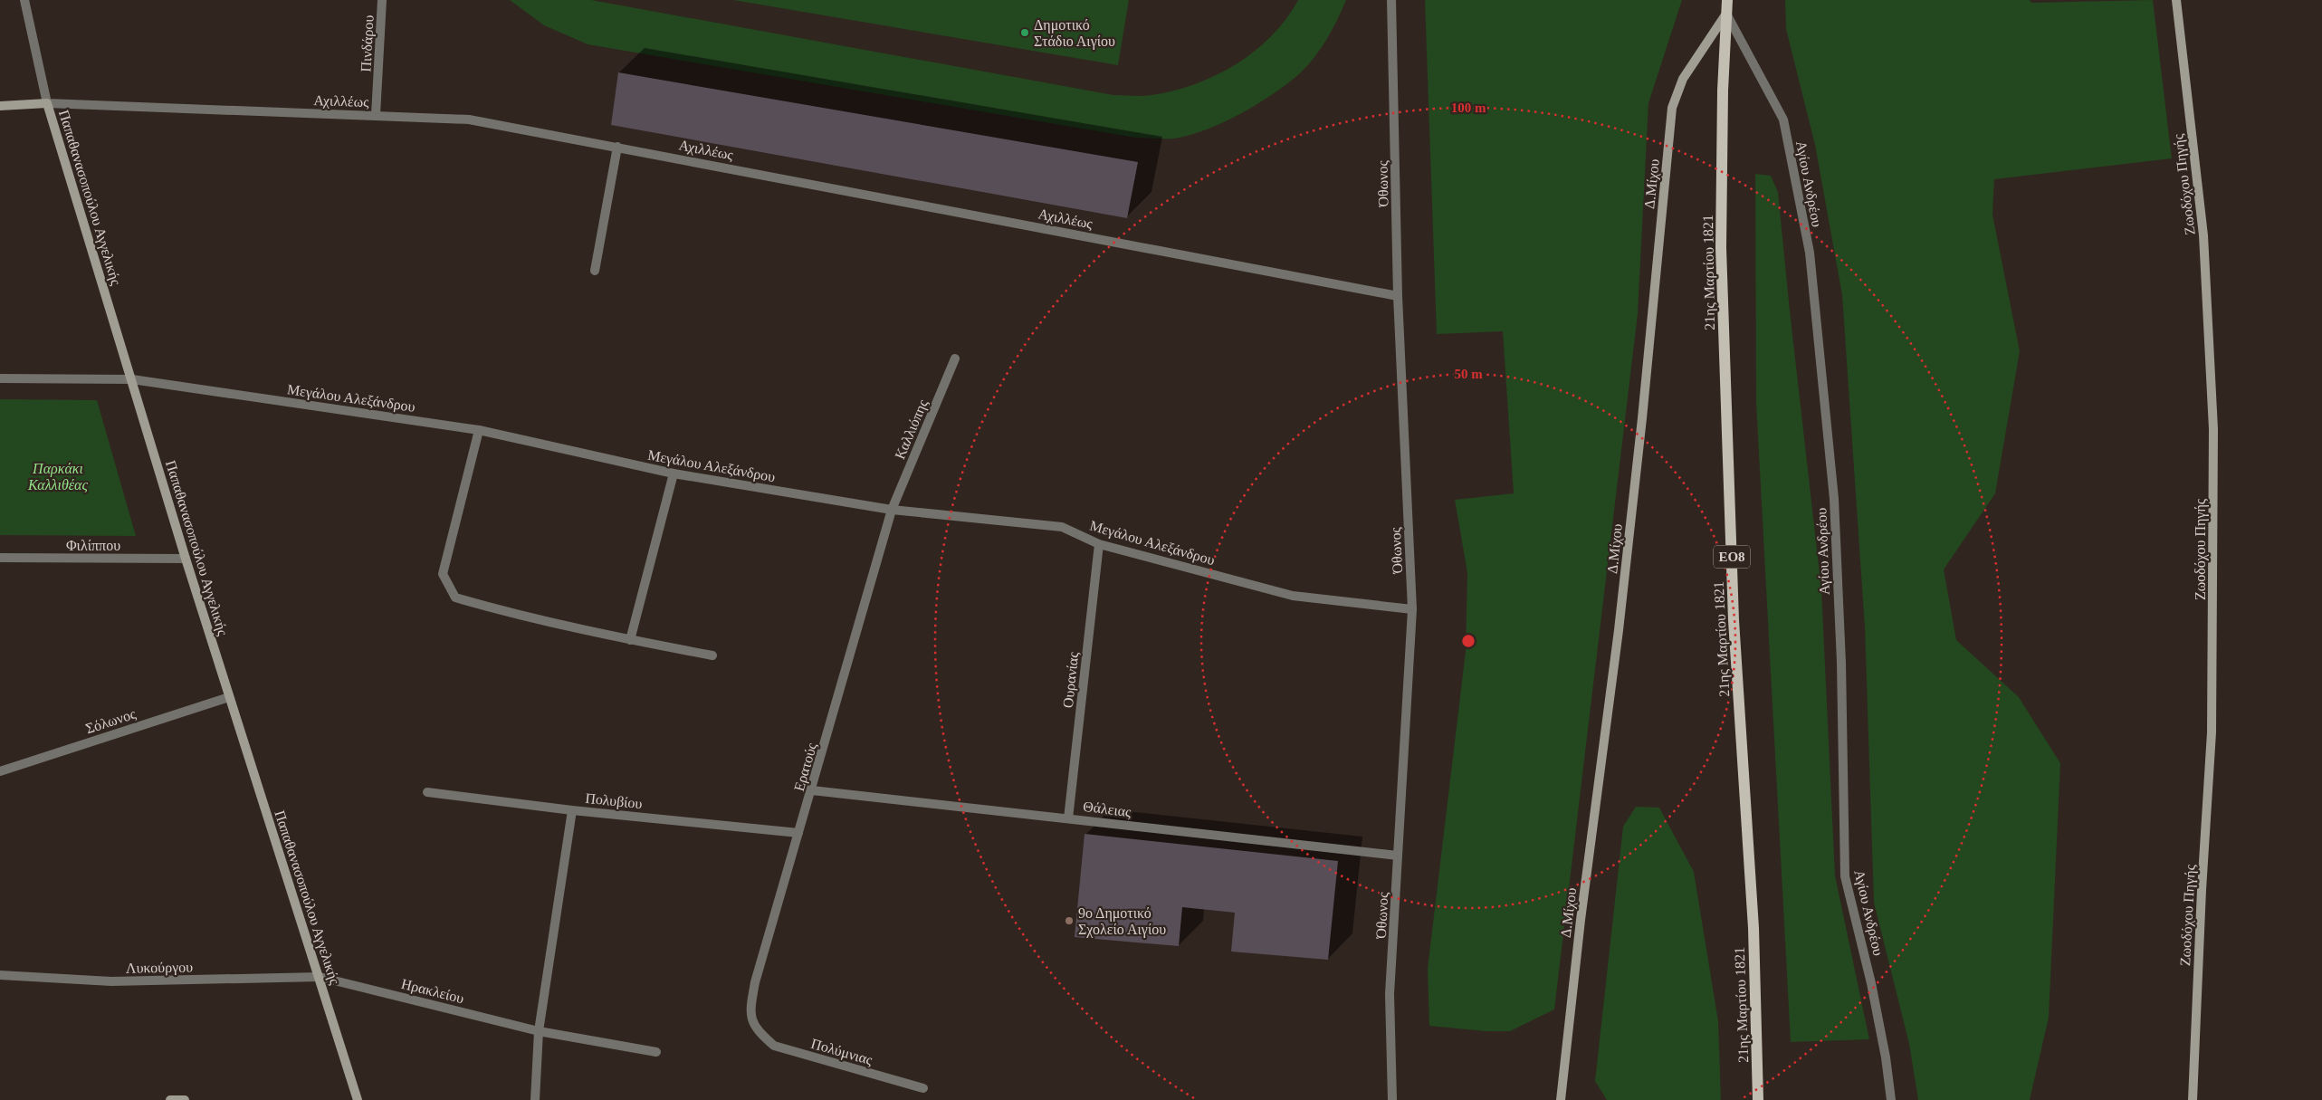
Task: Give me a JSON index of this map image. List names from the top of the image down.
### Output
{
  "streets": {
    "main road": ["21ης Μαρτίου 1821", "ΕΟ8"],
    "street": [
      "Πινδάρου",
      "Αχιλλέως",
      "Όθωνος",
      "Δ.Μίχου",
      "Αγίου Ανδρέου",
      "Ζωοδόχου Πηγής",
      "Παπαθανασοπούλου Αγγελικής",
      "Μεγάλου Αλεξάνδρου",
      "Καλλιόπης",
      "Φιλίππου",
      "Ουρανίας",
      "Σόλωνος",
      "Ερατούς",
      "Πολυβίου",
      "Θάλειας",
      "Λυκούργου",
      "Ηρακλείου",
      "Πολύμνιας"
    ]
  },
  "crossings": [
    ["Πινδάρου", "Αχιλλέως"],
    ["Αχιλλέως", "Όθωνος"],
    ["Αχιλλέως", "Παπαθανασοπούλου Αγγελικής"],
    ["Όθωνος", "Μεγάλου Αλεξάνδρου"],
    ["Όθωνος", "Θάλειας"],
    ["Δ.Μίχου", "Αγίου Ανδρέου"],
    ["Δ.Μίχου", "21ης Μαρτίου 1821"],
    ["Δ.Μίχου", "ΕΟ8"],
    ["Αγίου Ανδρέου", "21ης Μαρτίου 1821"],
    ["Αγίου Ανδρέου", "ΕΟ8"],
    ["Παπαθανασοπούλου Αγγελικής", "Μεγάλου Αλεξάνδρου"],
    ["Παπαθανασοπούλου Αγγελικής", "Φιλίππου"],
    ["Παπαθανασοπούλου Αγγελικής", "Σόλωνος"],
    ["Παπαθανασοπούλου Αγγελικής", "Λυκούργου"],
    ["Παπαθανασοπούλου Αγγελικής", "Ηρακλείου"],
    ["21ης Μαρτίου 1821", "ΕΟ8"],
    ["Μεγάλου Αλεξάνδρου", "Καλλιόπης"],
    ["Μεγάλου Αλεξάνδρου", "Ουρανίας"],
    ["Μεγάλου Αλεξάνδρου", "Ερατούς"],
    ["Καλλιόπης", "Ερατούς"],
    ["Ουρανίας", "Θάλειας"],
    ["Ερατούς", "Πολυβίου"],
    ["Ερατούς", "Θάλειας"],
    ["Ερατούς", "Πολύμνιας"],
    ["Λυκούργου", "Ηρακλείου"]
  ],
  "parks": ["Παρκάκι Καλλιθέας"],
  "places": ["Δημοτικό Στάδιο Αιγίου", "9ο Δημοτικό Σχολείο Αιγίου"],
  "rings": ["100 m", "50 m"]
}
